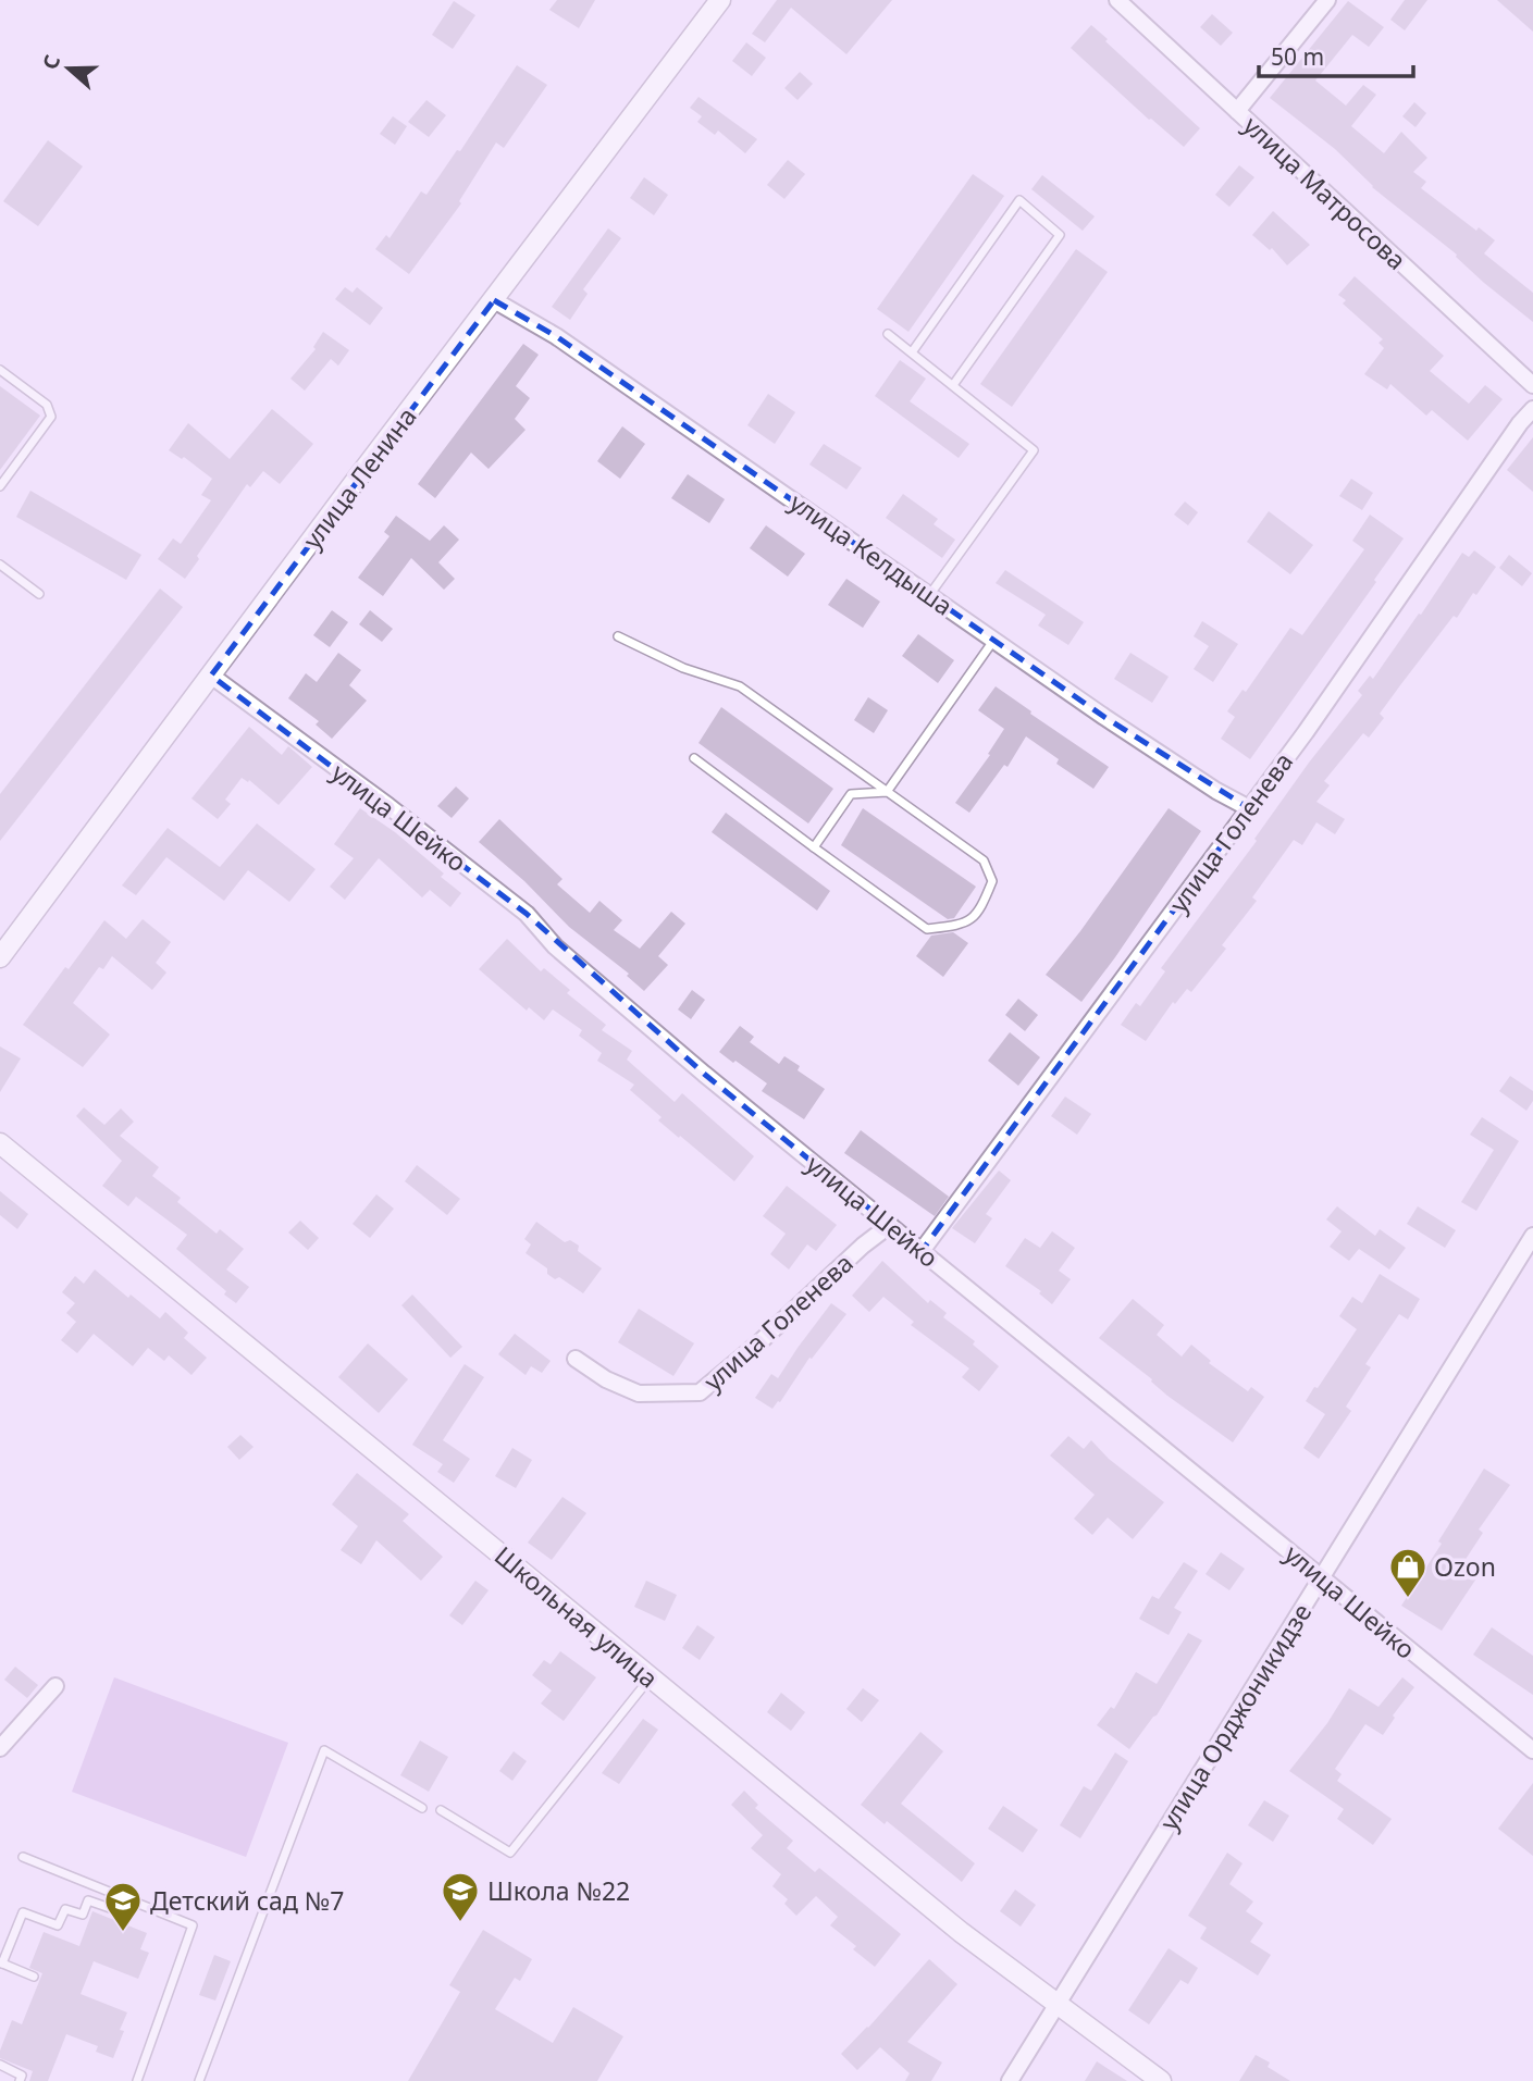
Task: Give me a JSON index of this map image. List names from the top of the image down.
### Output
{
  "streets": {
    "street": [
      "улица Матросова",
      "улица Ленина",
      "улица Келдыша",
      "улица Шейко",
      "улица Голенева",
      "Школьная улица",
      "улица Орджоникидзе"
    ]
  },
  "crossings": [
    ["улица Ленина", "улица Келдыша"],
    ["улица Ленина", "улица Шейко"],
    ["улица Келдыша", "улица Голенева"],
    ["улица Шейко", "улица Голенева"],
    ["улица Шейко", "улица Орджоникидзе"],
    ["Школьная улица", "улица Орджоникидзе"]
  ],
  "places": {
    "shop": ["Ozon"],
    "school or university": ["Школа №22", "Детский сад №7"]
  },
  "scale_bar": "50 m",
  "north": "left"
}
